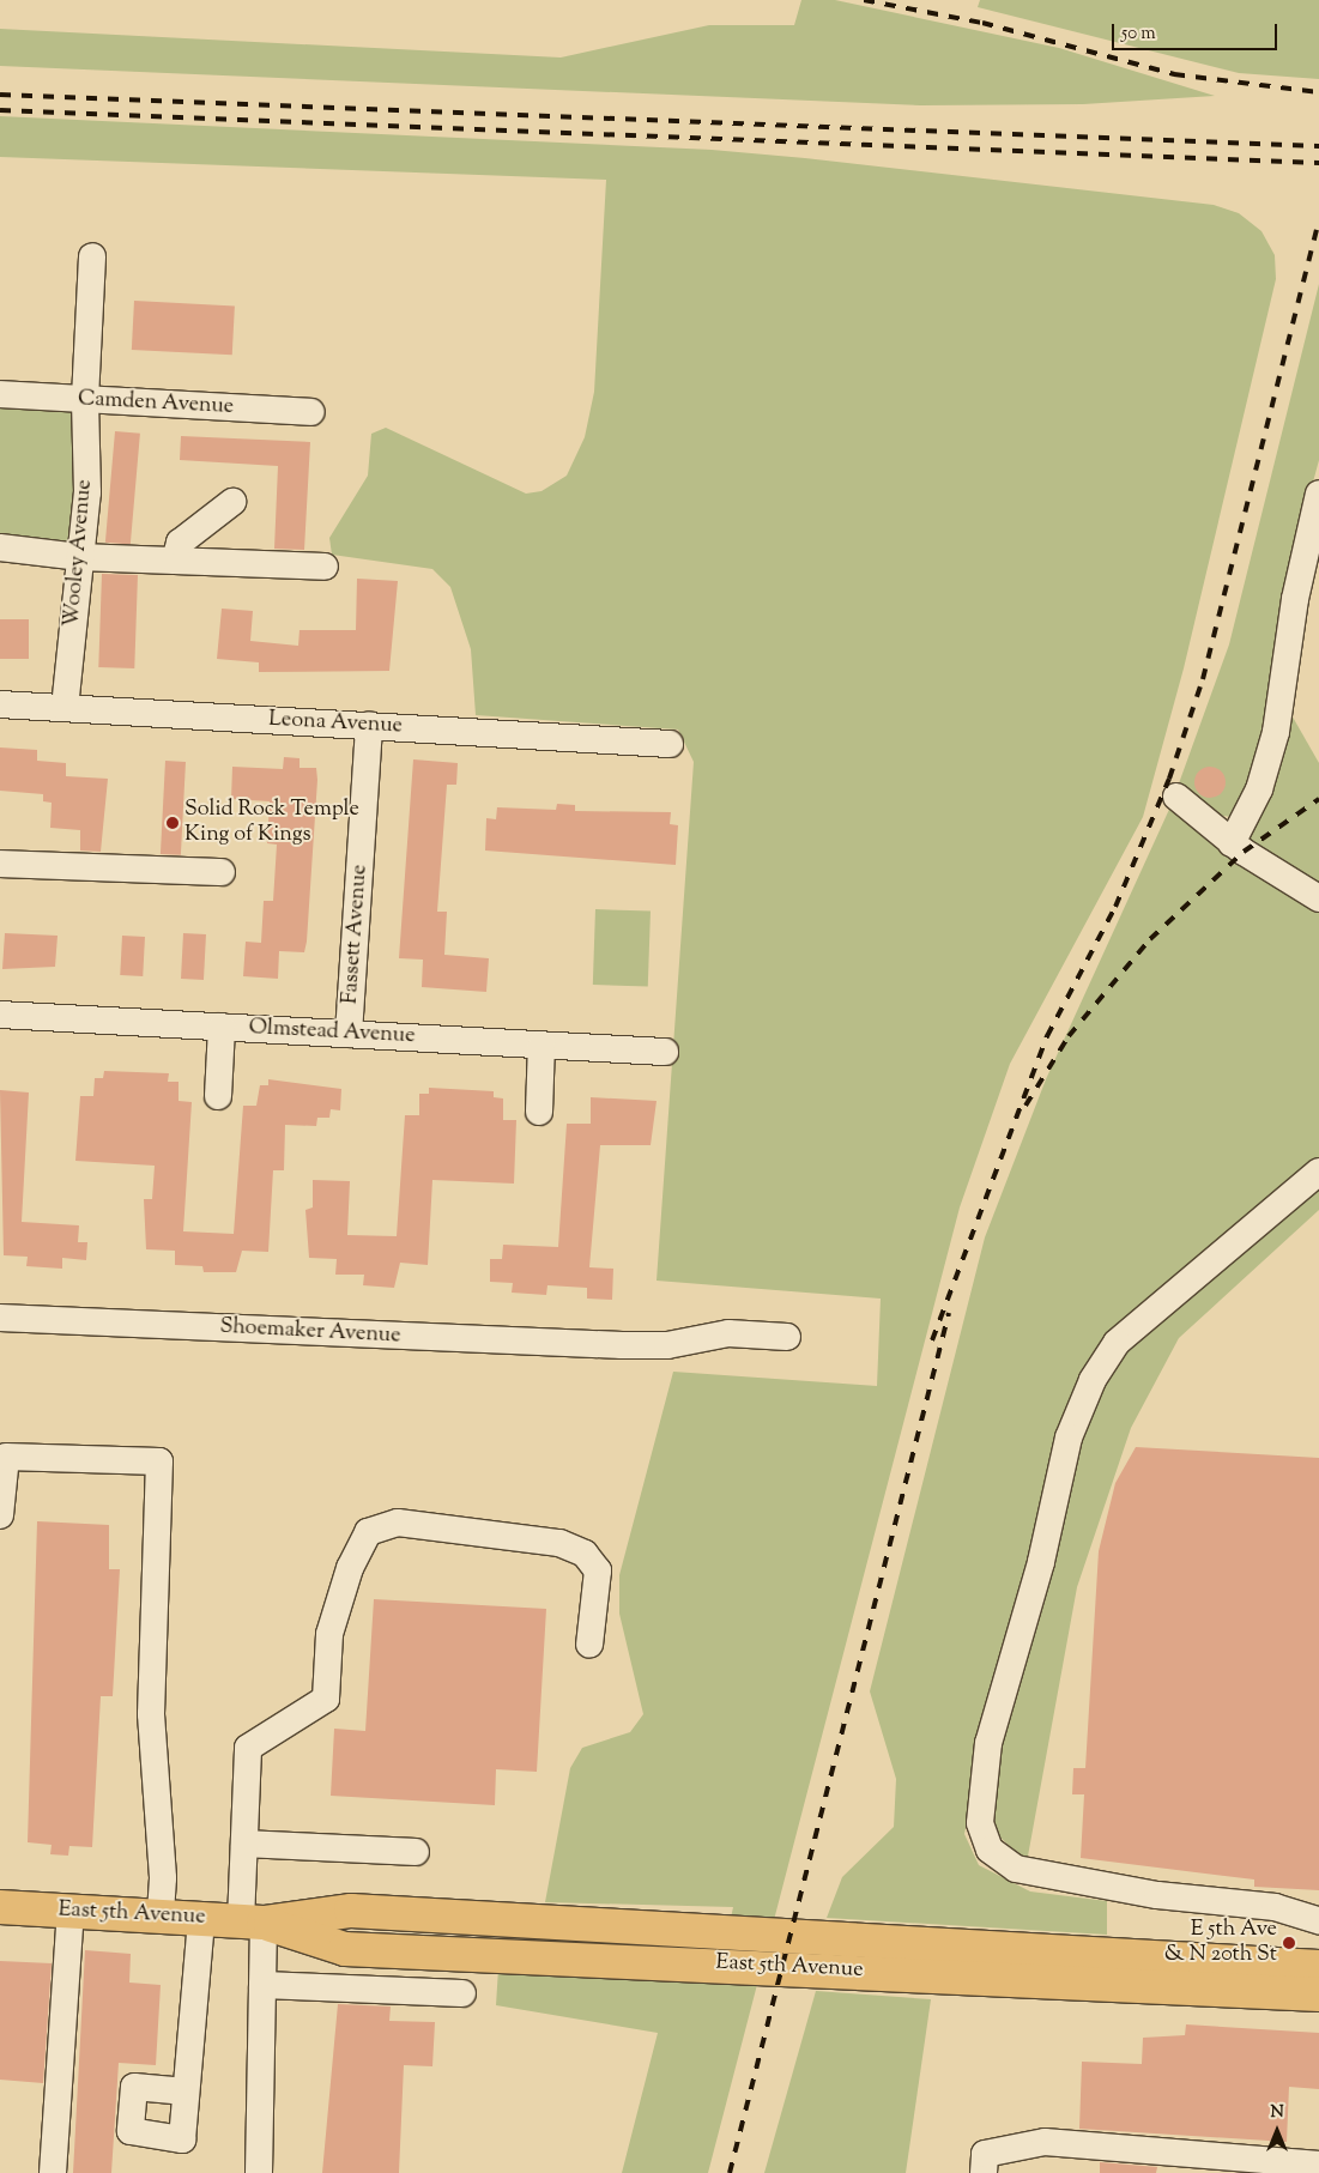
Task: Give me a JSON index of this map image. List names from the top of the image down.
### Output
{
  "streets": {
    "main road": ["East 5th Avenue"],
    "street": [
      "Camden Avenue",
      "Wooley Avenue",
      "Leona Avenue",
      "Fassett Avenue",
      "Olmstead Avenue",
      "Shoemaker Avenue"
    ]
  },
  "crossings": [
    ["Camden Avenue", "Wooley Avenue"],
    ["Wooley Avenue", "Leona Avenue"],
    ["Leona Avenue", "Fassett Avenue"],
    ["Fassett Avenue", "Olmstead Avenue"]
  ],
  "places": ["Solid Rock Temple King of Kings", "E 5th Ave & N 20th St"],
  "scale_bar": "50 m",
  "north": "top"
}
